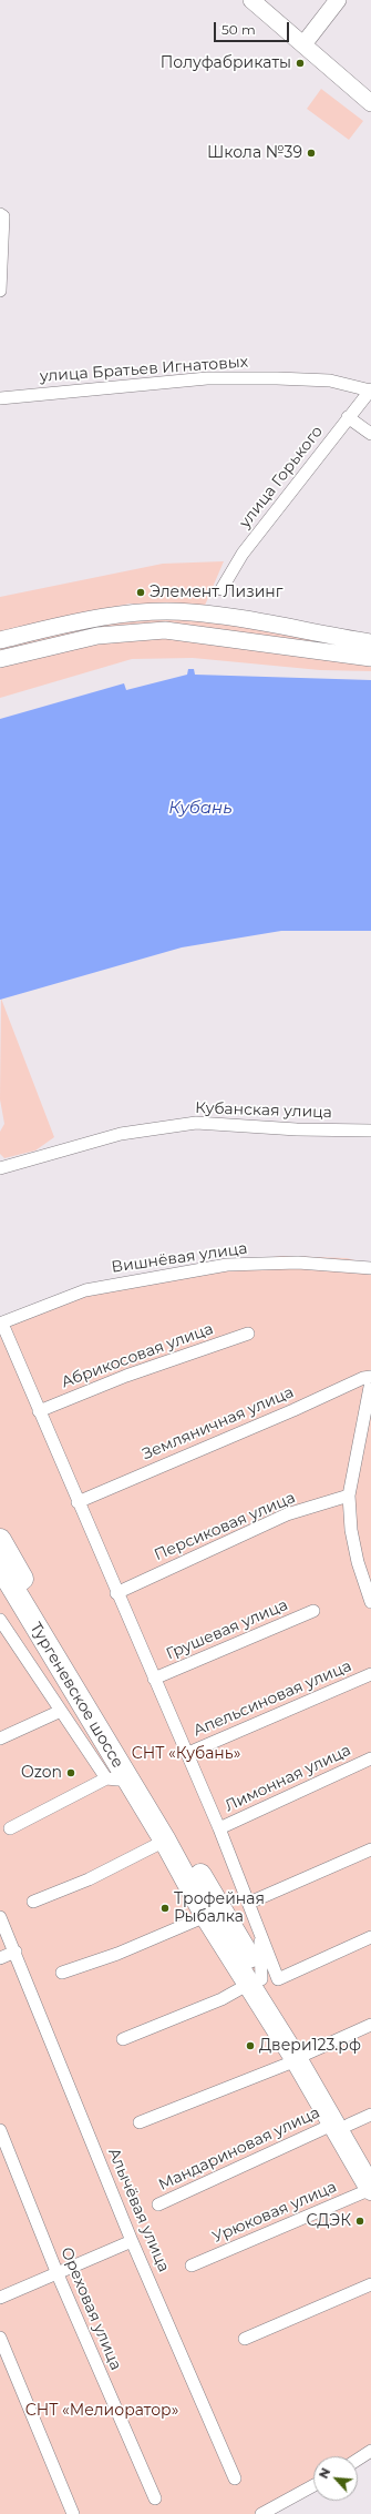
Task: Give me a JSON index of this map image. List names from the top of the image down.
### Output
{
  "streets": {
    "highway": ["Тургеневское шоссе"],
    "street": [
      "улица Братьев Игнатовых",
      "улица Горького",
      "Кубанская улица",
      "Вишнёвая улица",
      "Абрикосовая улица",
      "Земляничная улица",
      "Персиковая улица",
      "Грушевая улица",
      "Апельсиновая улица",
      "Лимонная улица",
      "Мандариновая улица",
      "Алычёвая улица",
      "Урюковая улица",
      "Ореховая улица"
    ]
  },
  "crossings": [
    ["улица Братьев Игнатовых", "улица Горького"],
    ["Тургеневское шоссе", "Мандариновая улица"],
    ["Тургеневское шоссе", "Урюковая улица"]
  ],
  "water": ["Кубань"],
  "parks": ["СНТ «Кубань»", "СНТ «Мелиоратор»"],
  "places": [
    "Полуфабрикаты",
    "Школа №39",
    "Элемент Лизинг",
    "Ozon",
    "Трофейная Рыбалка",
    "Двери123.рф",
    "СДЭК"
  ],
  "scale_bar": "50 m",
  "north": "top left"
}
